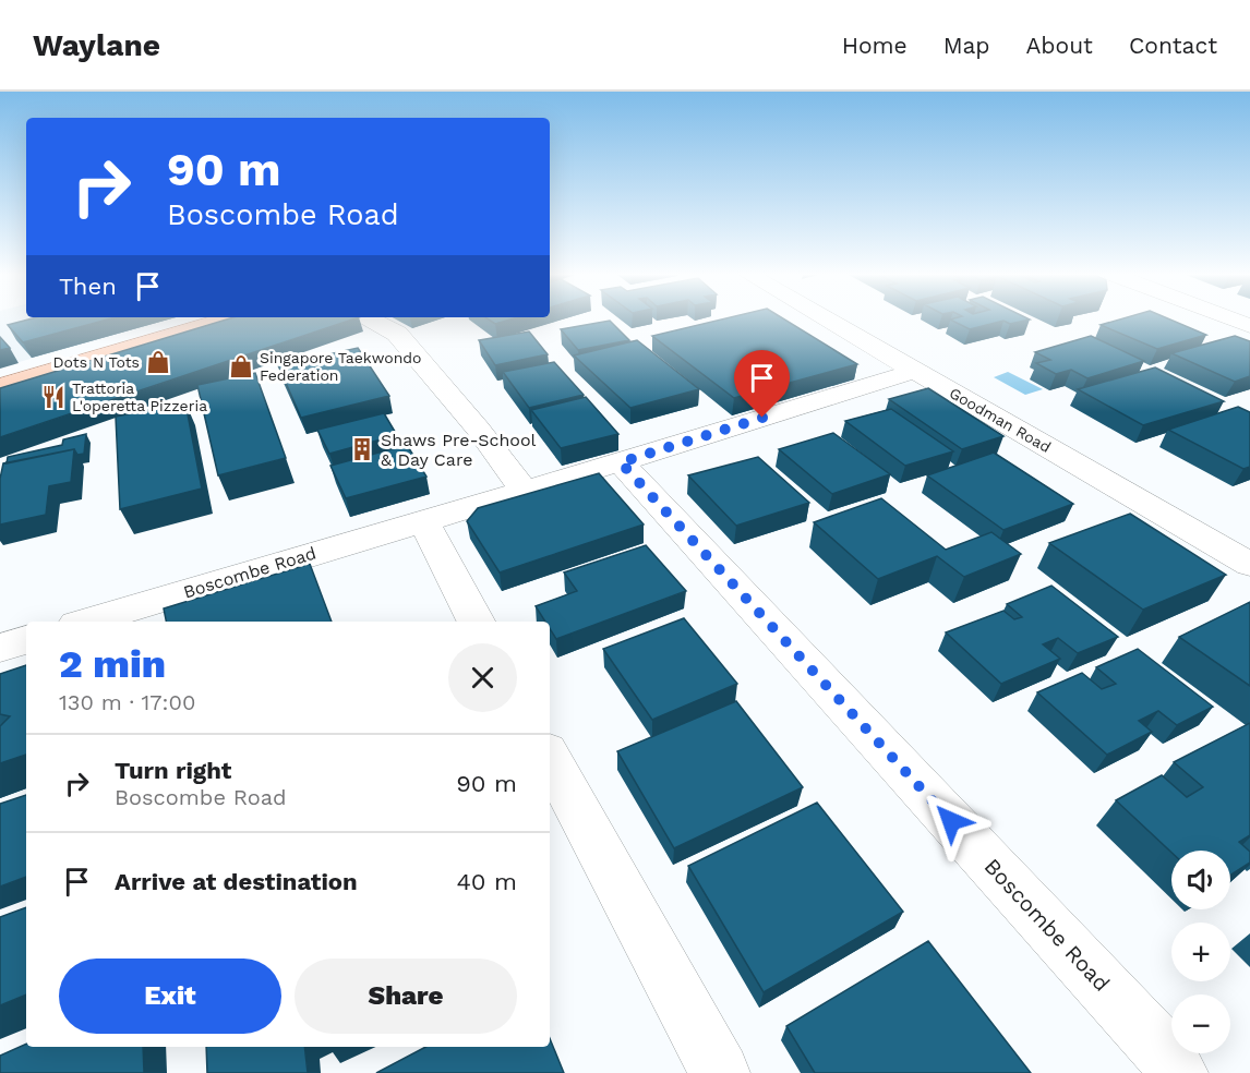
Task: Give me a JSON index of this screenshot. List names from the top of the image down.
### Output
{
  "streets": {
    "street": ["Goodman Road", "Boscombe Road"]
  },
  "crossings": [
    ["Goodman Road", "Boscombe Road"]
  ],
  "places": {
    "shop": ["Dots N Tots", "Singapore Taekwondo Federation"],
    "restaurant": ["Trattoria L'operetta Pizzeria"],
    "building": ["Shaws Pre-School & Day Care"]
  },
  "page": {
    "header": "Waylane",
    "nav": [
      "Home",
      "Map",
      "About",
      "Contact"
    ],
    "turn": ["90 m", "Boscombe Road"],
    "then": "Then",
    "heading": ["2 min", "130 m · 17:00"],
    "list": [
      {
        "name": "Turn right",
        "note": "Boscombe Road",
        "value": "90 m"
      },
      {
        "name": "Arrive at destination",
        "value": "40 m"
      }
    ],
    "map_buttons": ["+", "−"],
    "buttons": ["Exit", "Share"]
  }
}
